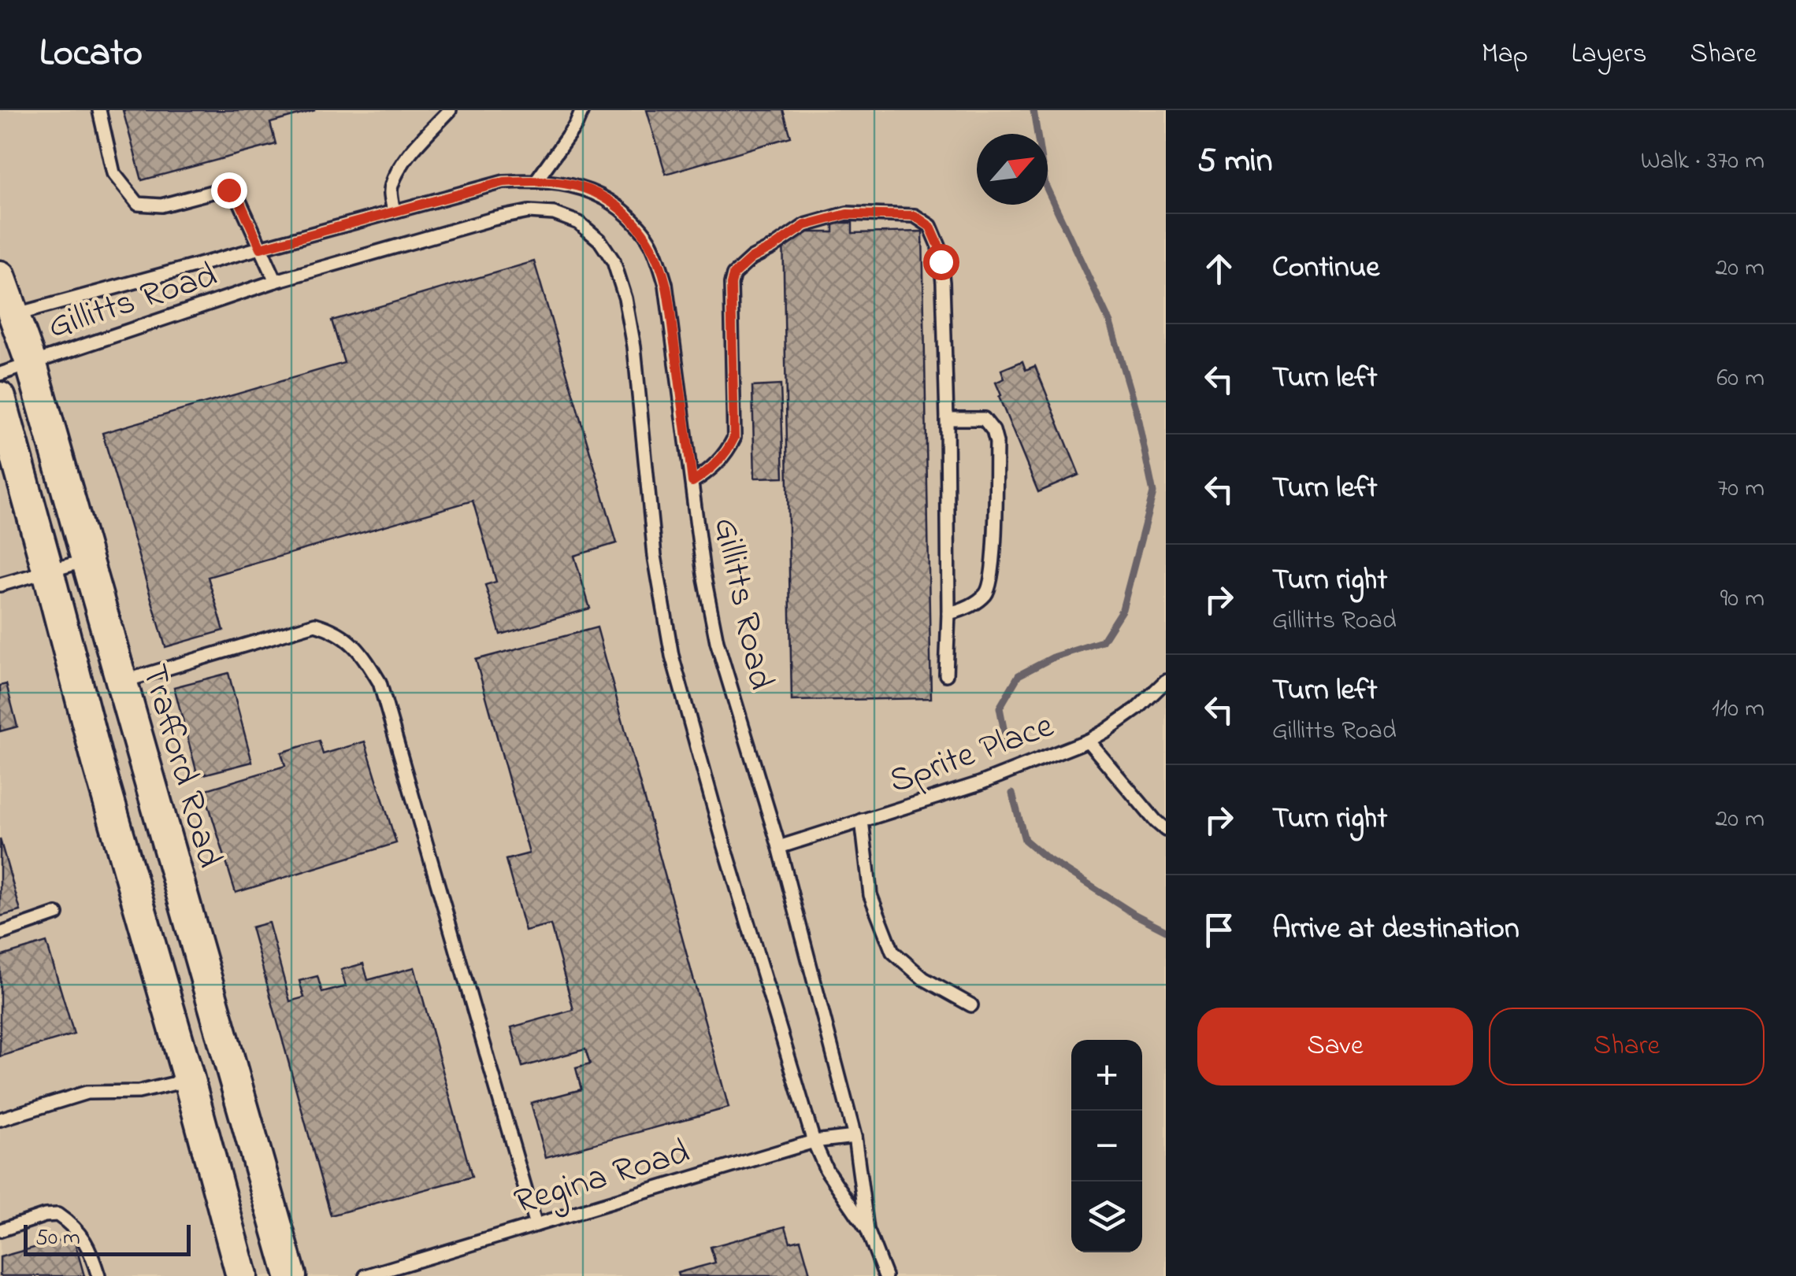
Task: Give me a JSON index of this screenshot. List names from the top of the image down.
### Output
{
  "streets": {
    "street": ["Trafford Road"],
    "lane": ["Gillitts Road", "Sprite Place", "Regina Road"]
  },
  "crossings": [
    ["Gillitts Road", "Sprite Place"],
    ["Gillitts Road", "Trafford Road"],
    ["Gillitts Road", "Regina Road"]
  ],
  "scale_bar": "50 m",
  "north": "top right",
  "page": {
    "header": "Locato",
    "nav": ["Map", "Layers", "Share"],
    "heading": ["5 min", "Walk · 370 m"],
    "list": [
      ["Continue", "20 m"],
      ["Turn left", "60 m"],
      ["Turn left", "70 m"],
      ["Turn right", "Gillitts Road", "90 m"],
      ["Turn left", "Gillitts Road", "110 m"],
      ["Turn right", "20 m"],
      "Arrive at destination"
    ],
    "buttons": ["Save", "Share"],
    "map_buttons": ["+", "−"],
    "scale": "50 m"
  }
}
